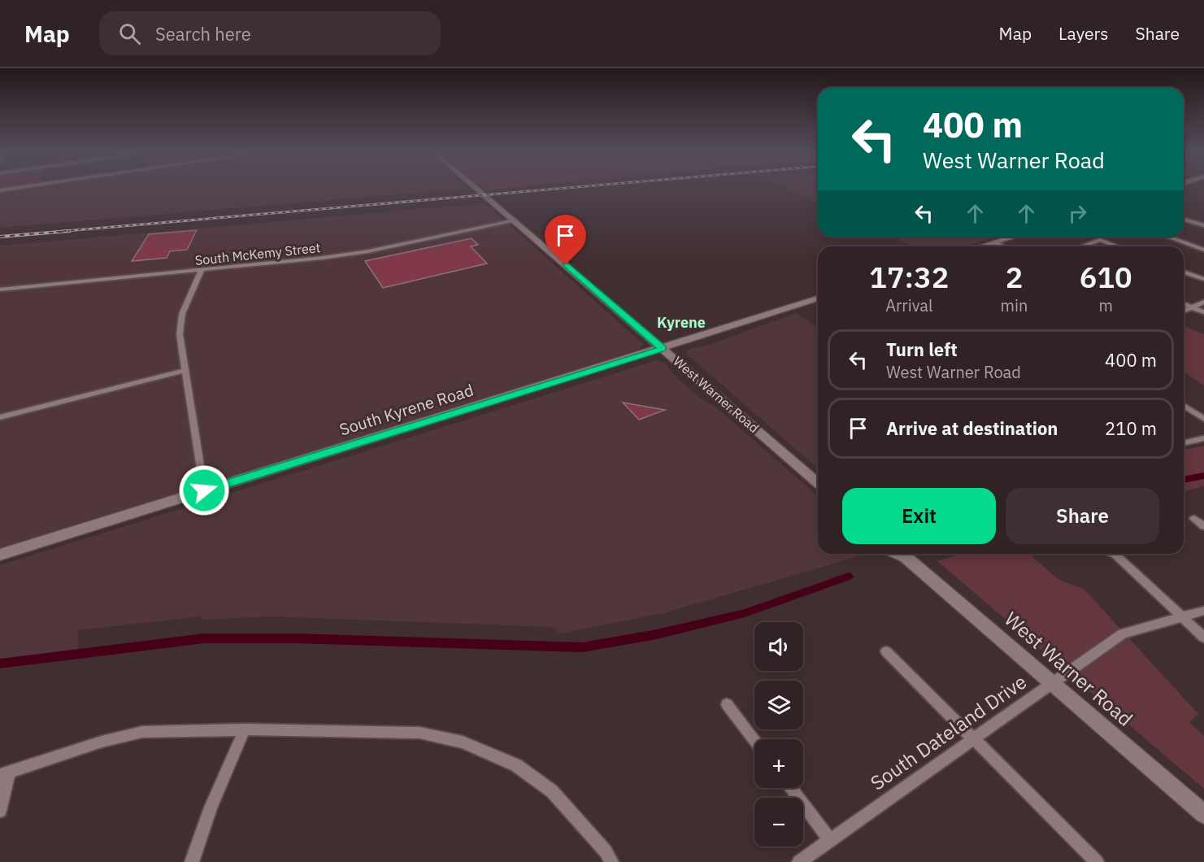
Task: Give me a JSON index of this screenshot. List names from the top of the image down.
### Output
{
  "streets": {
    "main road": ["West Warner Road", "South Kyrene Road"],
    "street": ["South McKemy Street", "South Dateland Drive"]
  },
  "crossings": [
    ["South McKemy Street", "West Warner Road"],
    ["West Warner Road", "South Kyrene Road"],
    ["West Warner Road", "South Dateland Drive"]
  ],
  "districts": ["Kyrene"],
  "page": {
    "header": "Map",
    "search": "Search here",
    "nav": ["Map", "Layers", "Share"],
    "turn": ["400 m", "West Warner Road"],
    "eta": [
      "17:32",
      "Arrival",
      "2",
      "min",
      "610",
      "m"
    ],
    "list": [
      {
        "name": "Turn left",
        "note": "West Warner Road",
        "value": "400 m"
      },
      {
        "name": "Arrive at destination",
        "value": "210 m"
      }
    ],
    "buttons": ["Exit", "Share"],
    "map_buttons": ["+", "−"]
  }
}
